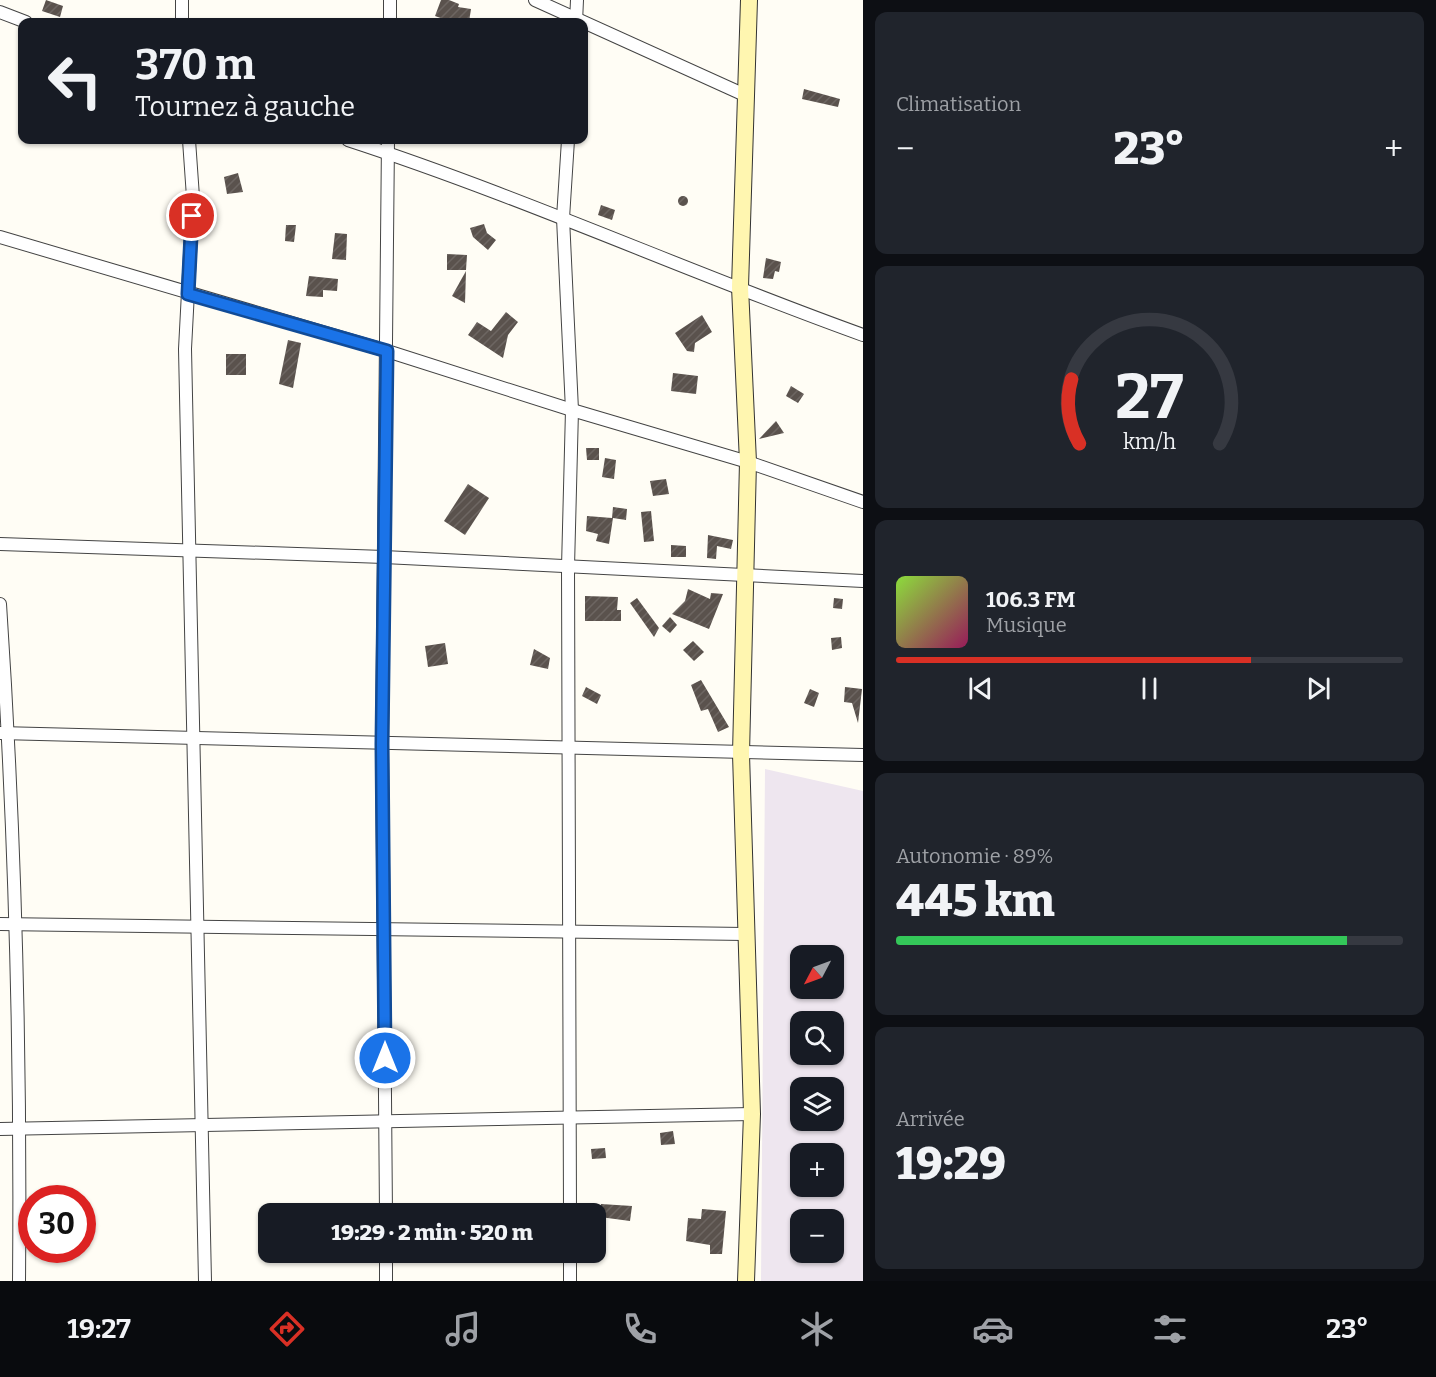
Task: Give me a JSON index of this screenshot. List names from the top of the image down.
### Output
{
  "north": "bottom left",
  "page": {
    "tile": [
      "Climatisation",
      ["Autonomie · 89%", "445 km"],
      ["Arrivée", "19:29"]
    ],
    "turn": ["370 m", "Tournez à gauche"],
    "heat": ["−", "23°", "+"],
    "song": ["106.3 FM", "Musique"],
    "map_buttons": ["+", "−"],
    "limit": "30",
    "trip": "19:29 · 2 min · 520 m",
    "tabs": ["19:27", "23°"],
    "gauge": ["27", "km/h"]
  }
}
